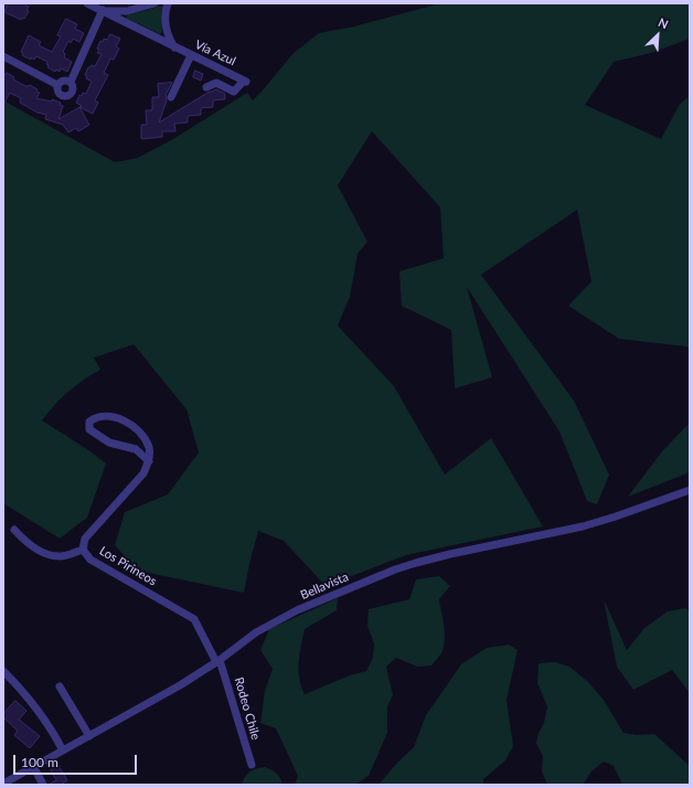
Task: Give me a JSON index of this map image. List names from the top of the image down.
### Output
{
  "streets": {
    "street": [
      "Vía Azul",
      "Los Pirineos",
      "Bellavista",
      "Rodeo Chile"
    ]
  },
  "crossings": [
    ["Los Pirineos", "Bellavista"],
    ["Los Pirineos", "Rodeo Chile"],
    ["Bellavista", "Rodeo Chile"]
  ],
  "scale_bar": "100 m",
  "north": "top right"
}
